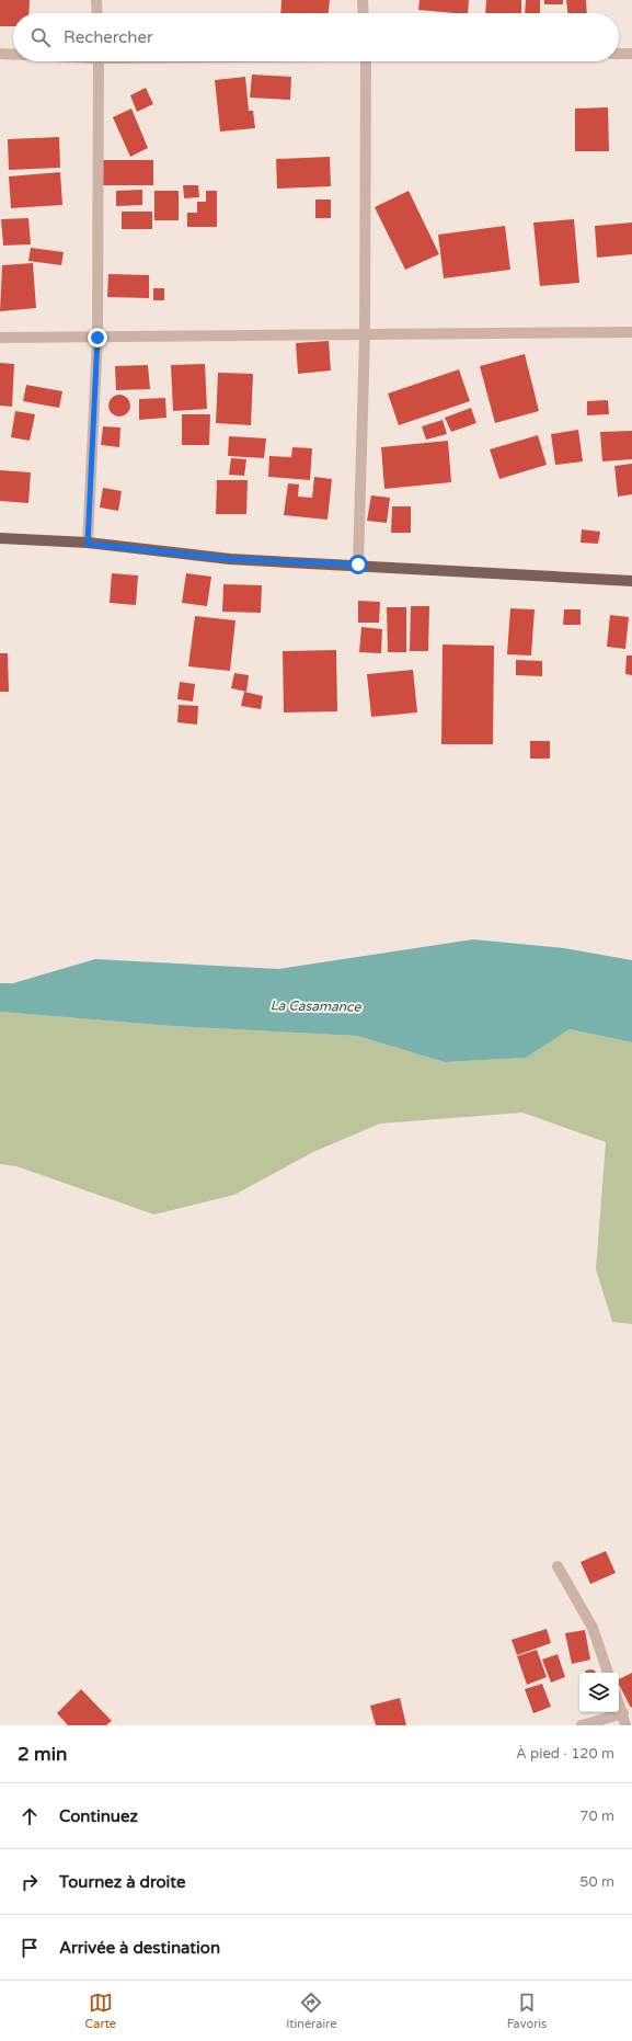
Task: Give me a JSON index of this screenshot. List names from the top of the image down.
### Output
{
  "water": ["La Casamance"],
  "page": {
    "search": "Rechercher",
    "heading": ["2 min", "À pied · 120 m"],
    "list": [
      ["Continuez", "70 m"],
      ["Tournez à droite", "50 m"],
      "Arrivée à destination"
    ],
    "nav": ["Carte", "Itinéraire", "Favoris"]
  }
}
